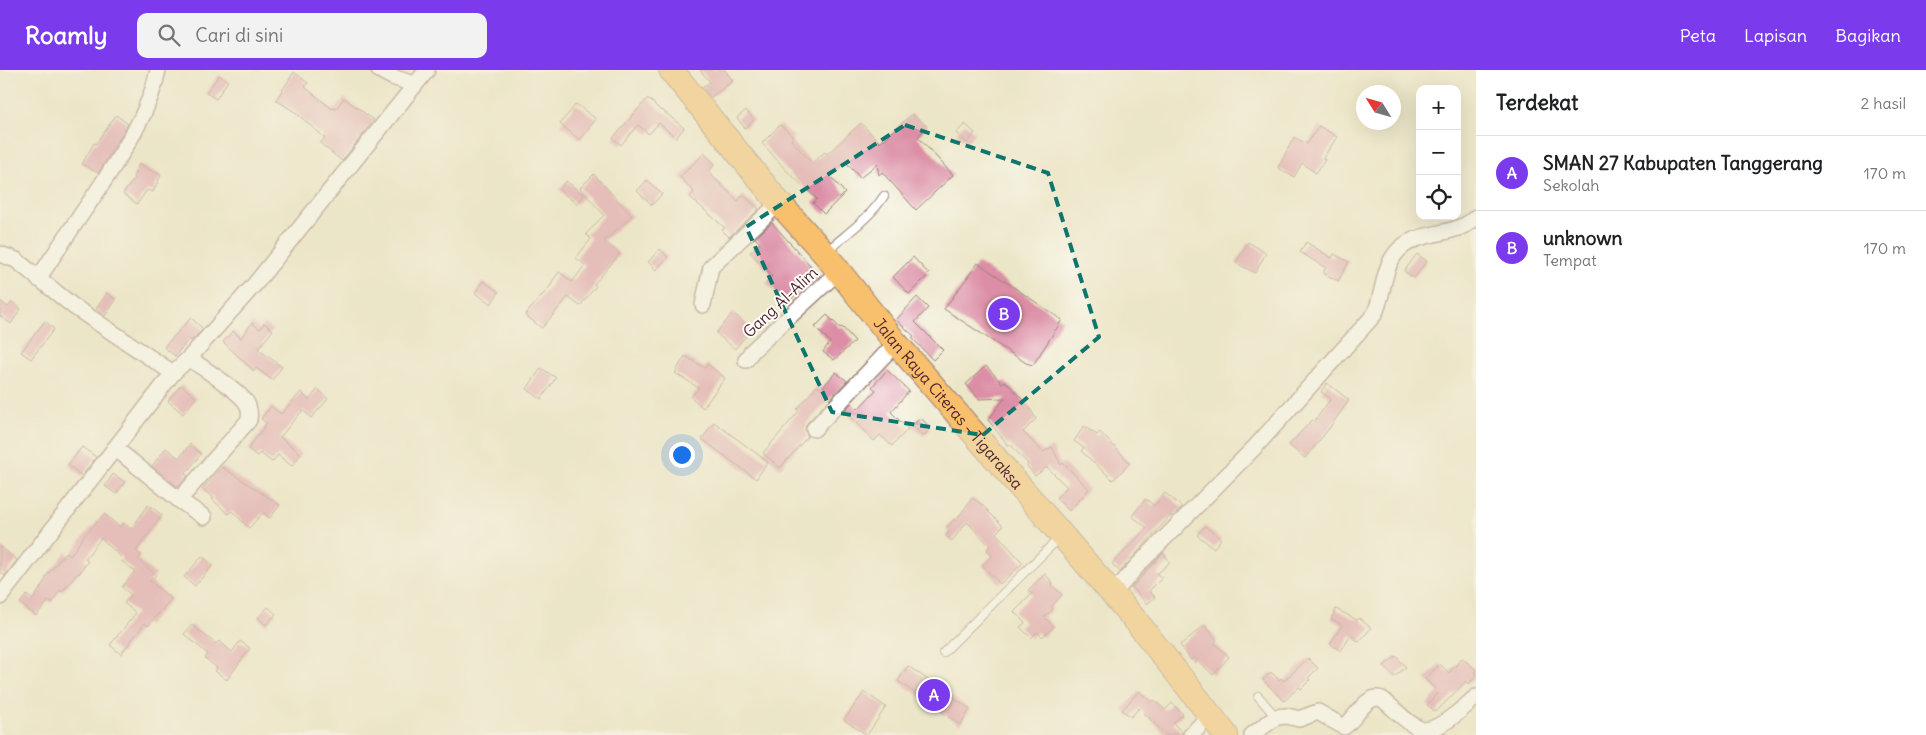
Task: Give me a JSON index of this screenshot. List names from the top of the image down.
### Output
{
  "streets": {
    "main road": ["Jalan Raya Citeras - Tigaraksa"],
    "street": ["Gang Al-Alim"]
  },
  "crossings": [
    ["Gang Al-Alim", "Jalan Raya Citeras - Tigaraksa"]
  ],
  "north": "top left",
  "page": {
    "header": "Roamly",
    "search": "Cari di sini",
    "nav": ["Peta", "Lapisan", "Bagikan"],
    "heading": ["Terdekat", "2 hasil"],
    "map_buttons": ["+", "−"],
    "list": [
      {
        "mark": "A",
        "name": "SMAN 27 Kabupaten Tanggerang",
        "note": "Sekolah",
        "value": "170 m"
      },
      {
        "mark": "B",
        "name": "unknown",
        "note": "Tempat",
        "value": "170 m"
      }
    ],
    "pins": ["B", "A"]
  }
}
